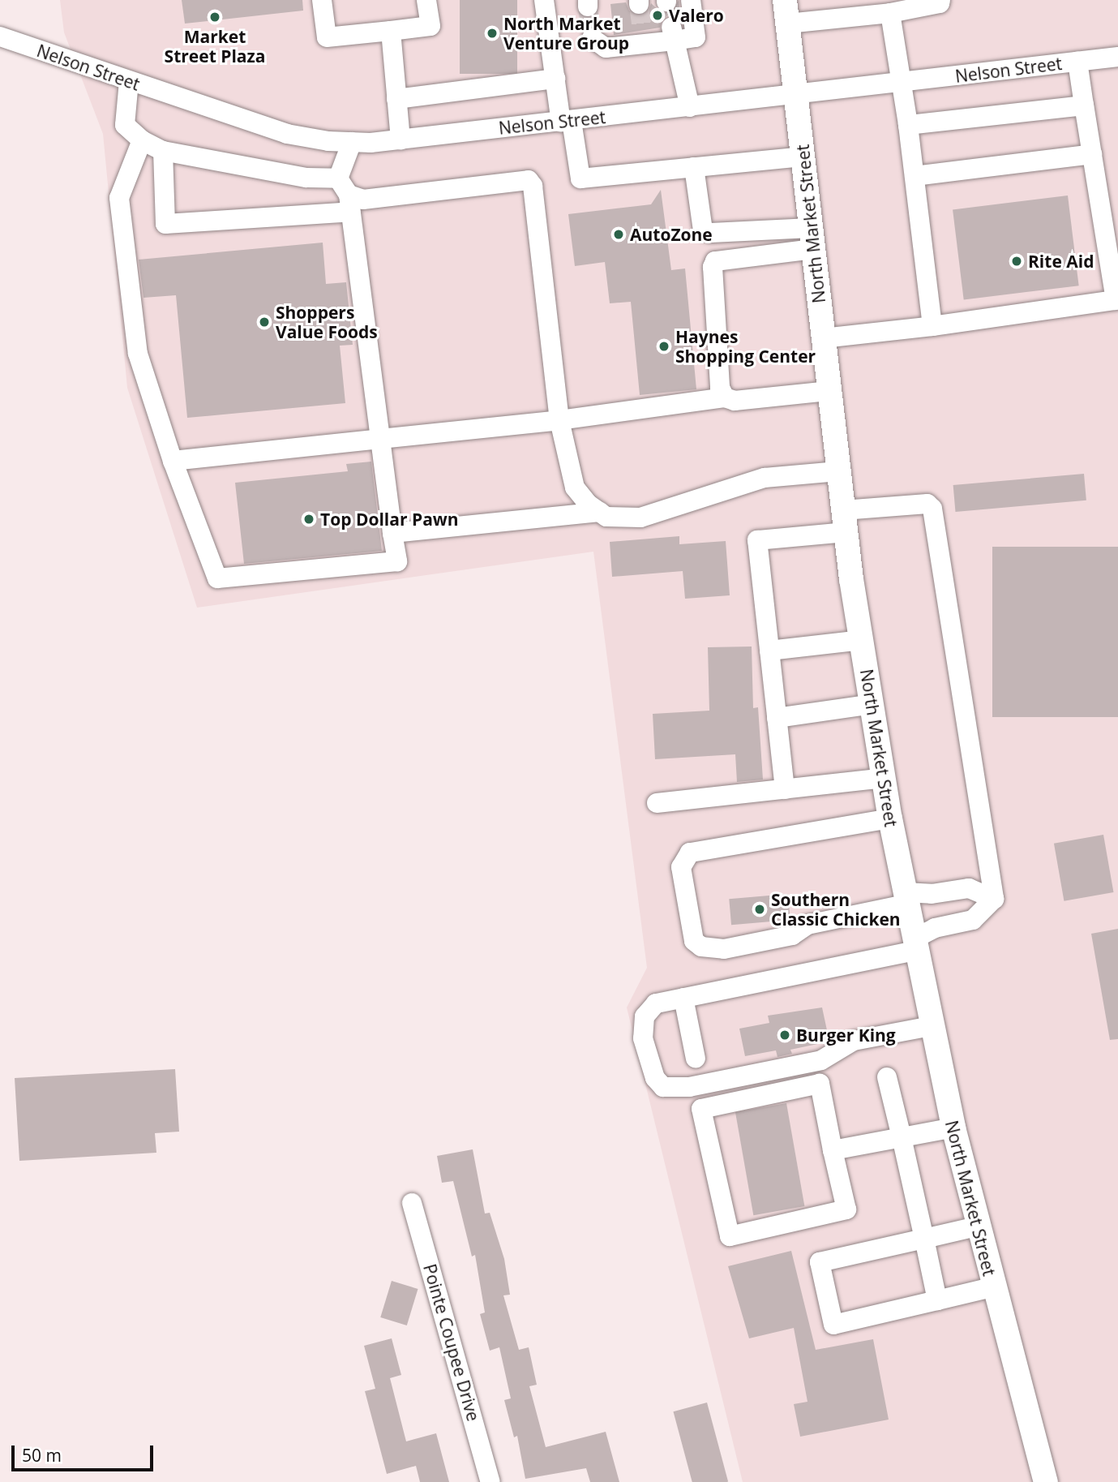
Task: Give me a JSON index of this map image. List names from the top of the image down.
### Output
{
  "streets": {
    "main road": ["North Market Street"],
    "street": ["Nelson Street", "Pointe Coupee Drive"]
  },
  "crossings": [
    ["Nelson Street", "North Market Street"]
  ],
  "places": [
    "Valero",
    "Market Street Plaza",
    "North Market Venture Group",
    "AutoZone",
    "Rite Aid",
    "Shoppers Value Foods",
    "Haynes Shopping Center",
    "Top Dollar Pawn",
    "Southern Classic Chicken",
    "Burger King"
  ],
  "scale_bar": "50 m"
}
